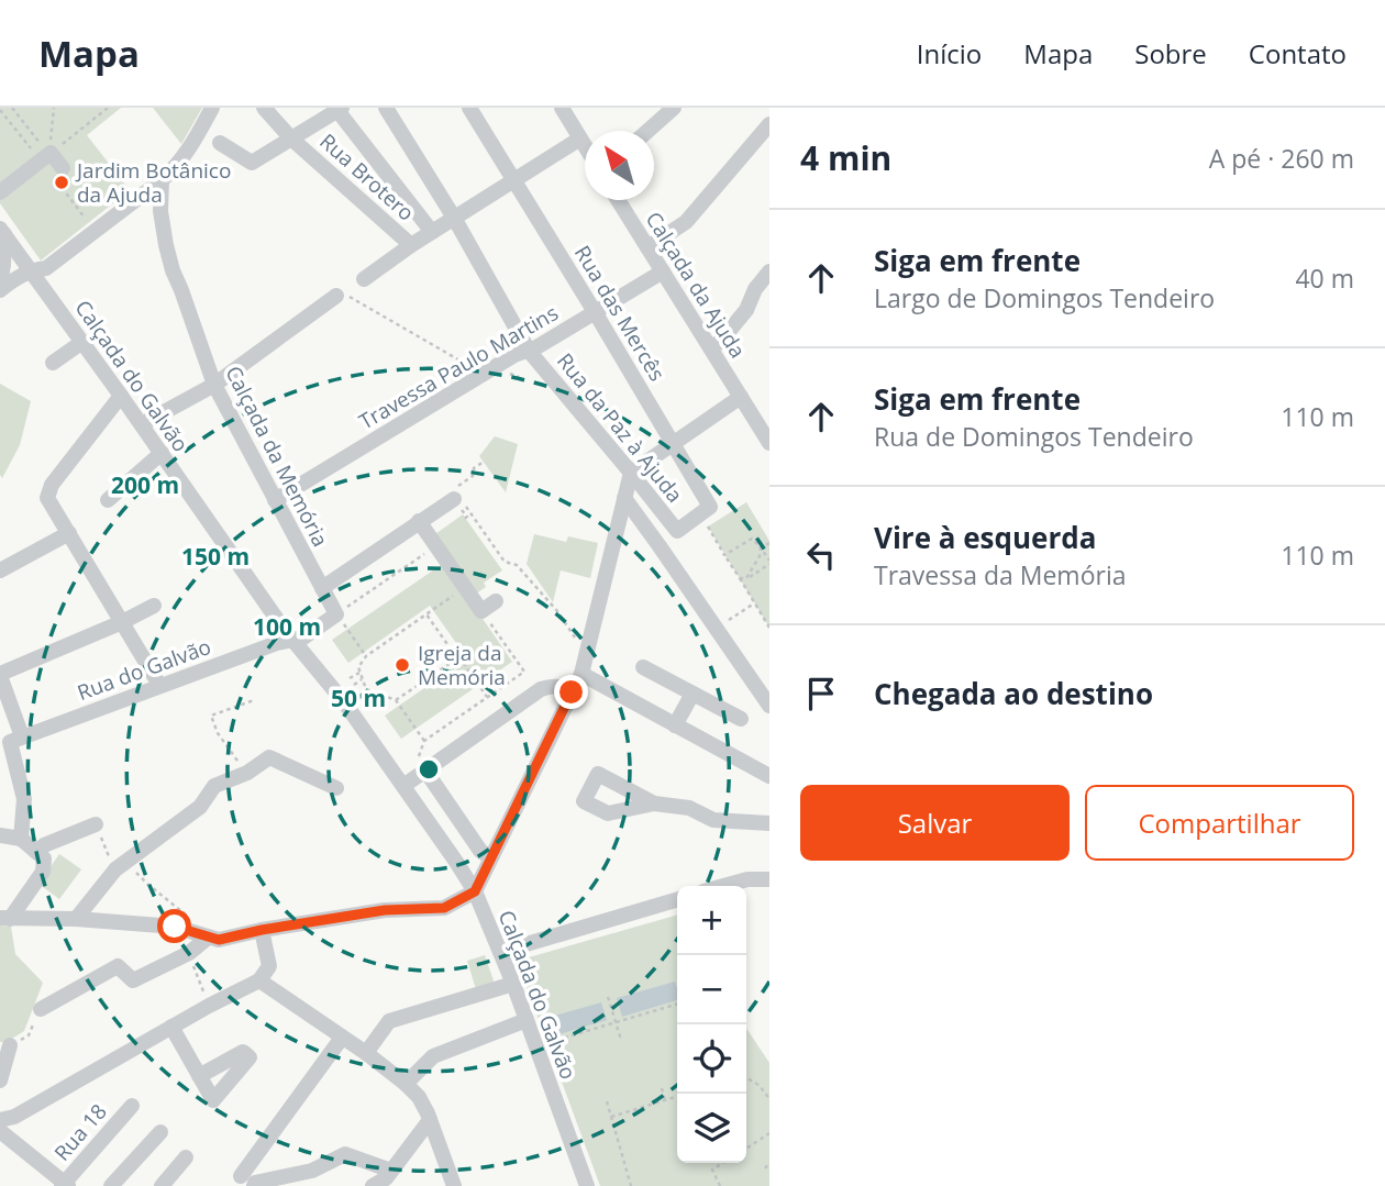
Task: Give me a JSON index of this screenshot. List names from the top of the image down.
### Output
{
  "streets": {
    "street": [
      "Rua Brotero",
      "Calçada da Ajuda",
      "Rua das Mercês",
      "Travessa Paulo Martins",
      "Calçada do Galvão",
      "Rua da Paz à Ajuda",
      "Calçada da Memória",
      "Rua do Galvão",
      "Rua 18"
    ]
  },
  "crossings": [
    ["Calçada da Ajuda", "Travessa Paulo Martins"],
    ["Rua das Mercês", "Travessa Paulo Martins"],
    ["Rua das Mercês", "Rua da Paz à Ajuda"],
    ["Travessa Paulo Martins", "Rua da Paz à Ajuda"],
    ["Travessa Paulo Martins", "Calçada da Memória"],
    ["Calçada do Galvão", "Rua do Galvão"],
    ["Calçada da Memória", "Rua do Galvão"]
  ],
  "places": ["Jardim Botânico da Ajuda", "Igreja da Memória"],
  "north": "top left",
  "page": {
    "header": "Mapa",
    "nav": [
      "Início",
      "Mapa",
      "Sobre",
      "Contato"
    ],
    "heading": ["4 min", "A pé · 260 m"],
    "list": [
      ["Siga em frente", "Largo de Domingos Tendeiro", "40 m"],
      ["Siga em frente", "Rua de Domingos Tendeiro", "110 m"],
      ["Vire à esquerda", "Travessa da Memória", "110 m"],
      "Chegada ao destino"
    ],
    "buttons": ["Salvar", "Compartilhar"],
    "map_buttons": ["+", "−"]
  },
  "rings": [
    "200 m",
    "150 m",
    "100 m",
    "50 m"
  ]
}
